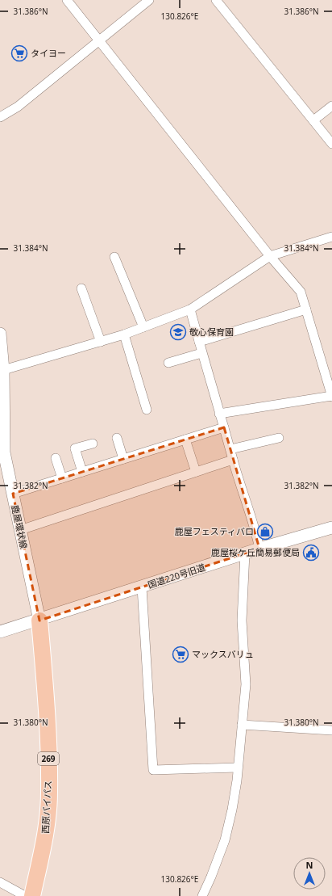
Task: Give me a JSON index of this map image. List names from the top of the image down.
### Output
{
  "streets": {
    "highway": ["269", "西原バイパス"],
    "main road": ["鹿屋環状線", "国道220号旧道"]
  },
  "crossings": [
    ["鹿屋環状線", "国道220号旧道"],
    ["鹿屋環状線", "西原バイパス"],
    ["国道220号旧道", "西原バイパス"]
  ],
  "places": {
    "supermarket": ["タイヨー", "マックスバリュ"],
    "school or university": ["敬心保育園"],
    "shop": ["鹿屋フェスティバロ"],
    "public building": ["鹿屋桜ケ丘簡易郵便局"]
  },
  "north": "top",
  "coordinates": [
    "31.386°N",
    "130.826°E",
    "31.384°N",
    "31.382°N",
    "31.380°N"
  ]
}
